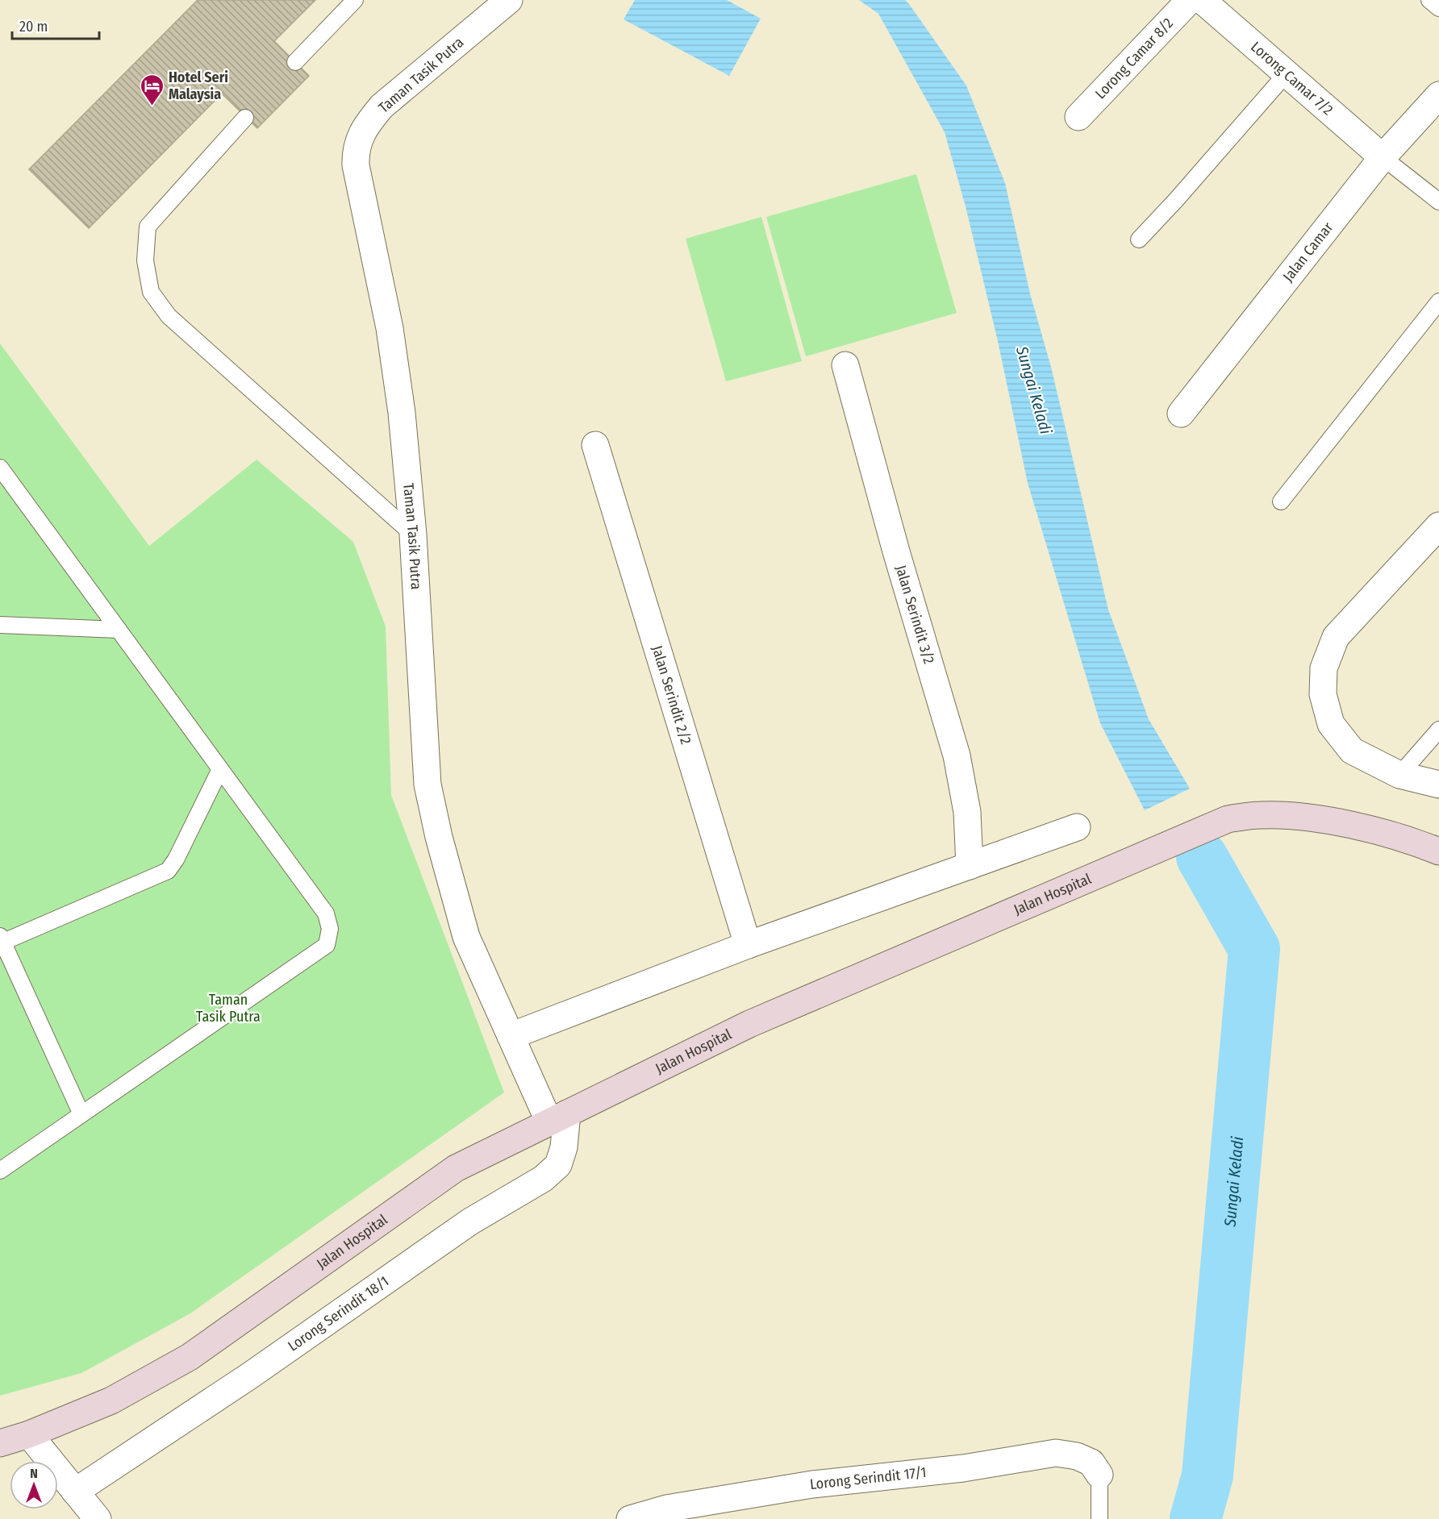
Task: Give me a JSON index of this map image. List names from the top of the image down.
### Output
{
  "streets": {
    "main road": ["Jalan Hospital"],
    "street": [
      "Lorong Camar 8/2",
      "Taman Tasik Putra",
      "Lorong Camar 7/2",
      "Jalan Camar",
      "Jalan Serindit 3/2",
      "Jalan Serindit 2/2",
      "Lorong Serindit 18/1",
      "Lorong Serindit 17/1"
    ]
  },
  "crossings": [
    ["Taman Tasik Putra", "Jalan Hospital"],
    ["Taman Tasik Putra", "Lorong Serindit 18/1"],
    ["Lorong Camar 7/2", "Jalan Camar"],
    ["Jalan Hospital", "Lorong Serindit 18/1"]
  ],
  "water": ["Sungai Keladi"],
  "parks": ["Taman Tasik Putra"],
  "places": {
    "hotel": ["Hotel Seri Malaysia"]
  },
  "scale_bar": "20 m",
  "north": "top"
}
